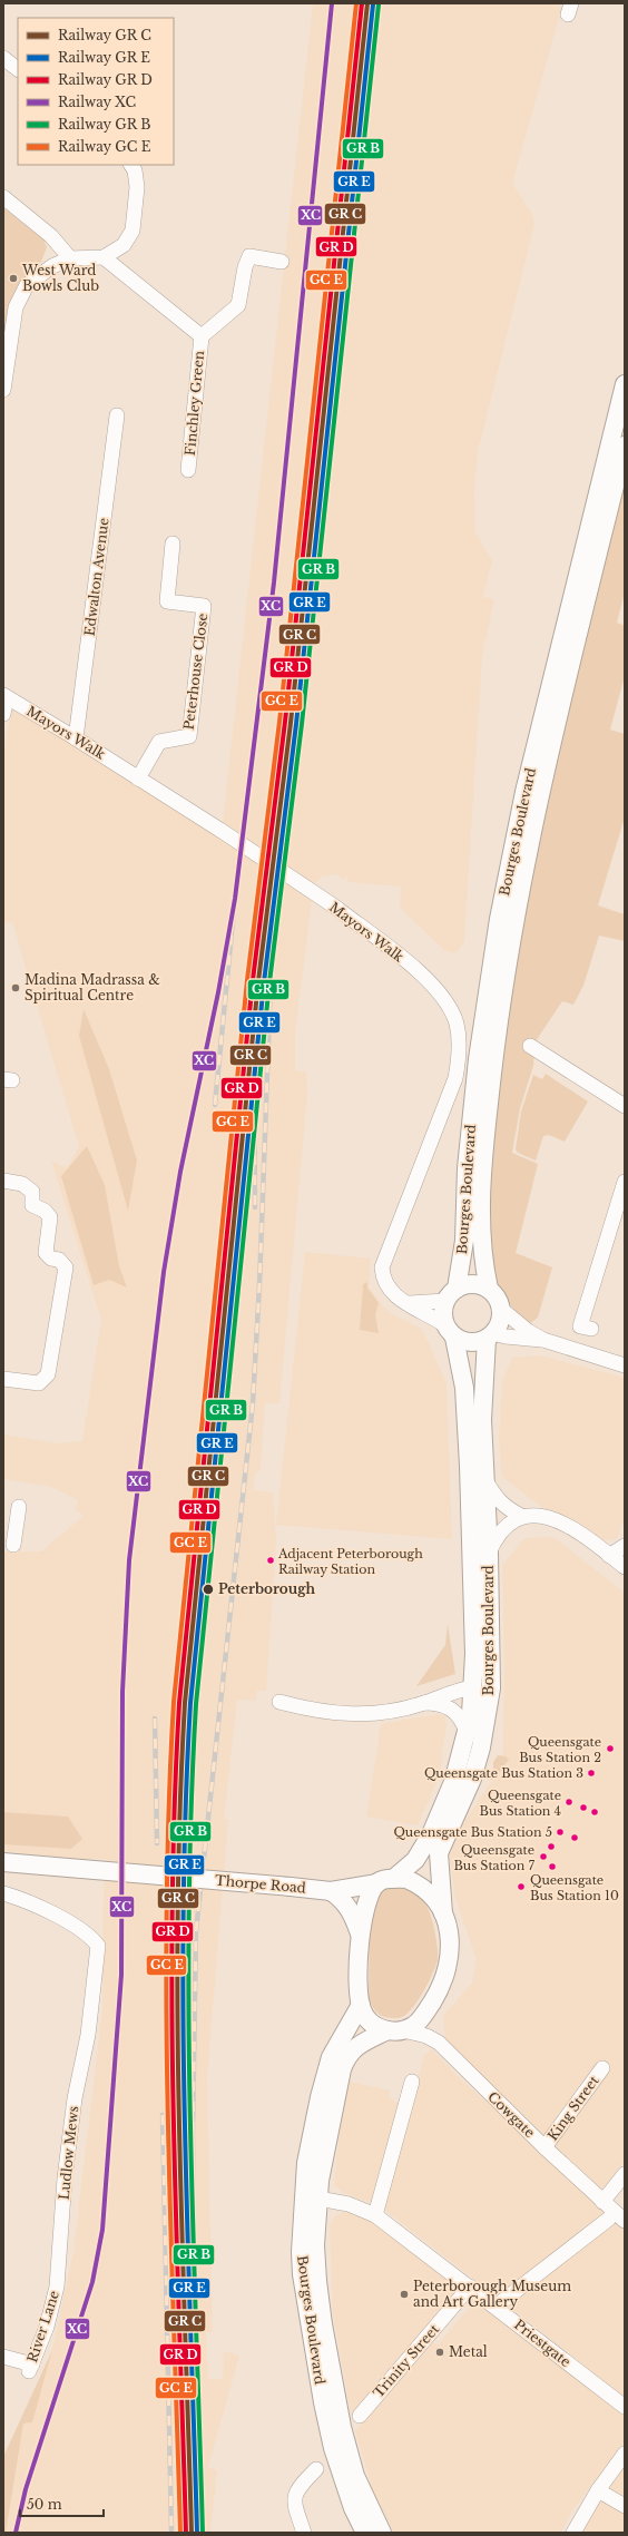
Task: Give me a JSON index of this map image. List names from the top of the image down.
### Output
{
  "streets": {
    "main road": ["Bourges Boulevard", "Thorpe Road"],
    "street": [
      "Finchley Green",
      "Edwalton Avenue",
      "Peterhouse Close",
      "Mayors Walk",
      "King Street",
      "Cowgate",
      "Ludlow Mews",
      "River Lane",
      "Priestgate",
      "Trinity Street"
    ]
  },
  "crossings": [
    ["Edwalton Avenue", "Mayors Walk"],
    ["Peterhouse Close", "Mayors Walk"],
    ["Mayors Walk", "Bourges Boulevard"],
    ["Bourges Boulevard", "Thorpe Road"],
    ["Bourges Boulevard", "Cowgate"],
    ["Bourges Boulevard", "Priestgate"],
    ["Thorpe Road", "Cowgate"],
    ["King Street", "Cowgate"],
    ["Ludlow Mews", "River Lane"],
    ["Priestgate", "Trinity Street"]
  ],
  "places": [
    "West Ward Bowls Club",
    "Madina Madrassa & Spiritual Centre",
    "Adjacent Peterborough Railway Station",
    "Peterborough",
    "Queensgate Bus Station 2",
    "Queensgate Bus Station 3",
    "Queensgate Bus Station 4",
    "Queensgate Bus Station 5",
    "Queensgate Bus Station 7",
    "Queensgate Bus Station 10",
    "Peterborough Museum and Art Gallery",
    "Metal"
  ],
  "lines": ["rail line XC"],
  "legend": [
    "Railway GR C",
    "Railway GR E",
    "Railway GR D",
    "Railway XC",
    "Railway GR B",
    "Railway GC E"
  ],
  "scale_bar": "50 m"
}
